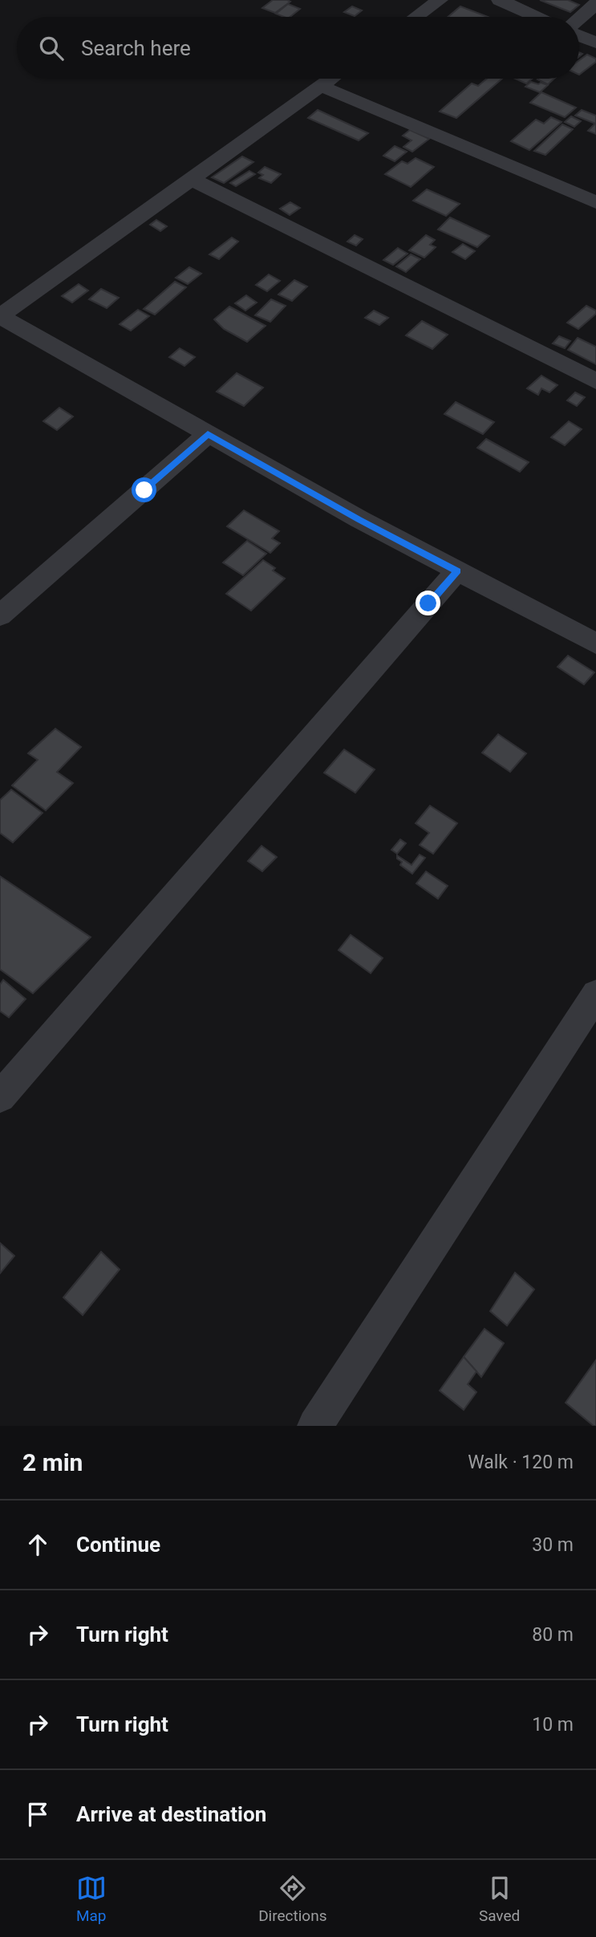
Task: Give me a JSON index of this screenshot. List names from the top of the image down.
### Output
{
  "page": {
    "search": "Search here",
    "heading": ["2 min", "Walk · 120 m"],
    "list": [
      ["Continue", "30 m"],
      ["Turn right", "80 m"],
      ["Turn right", "10 m"],
      "Arrive at destination"
    ],
    "nav": ["Map", "Directions", "Saved"]
  }
}
